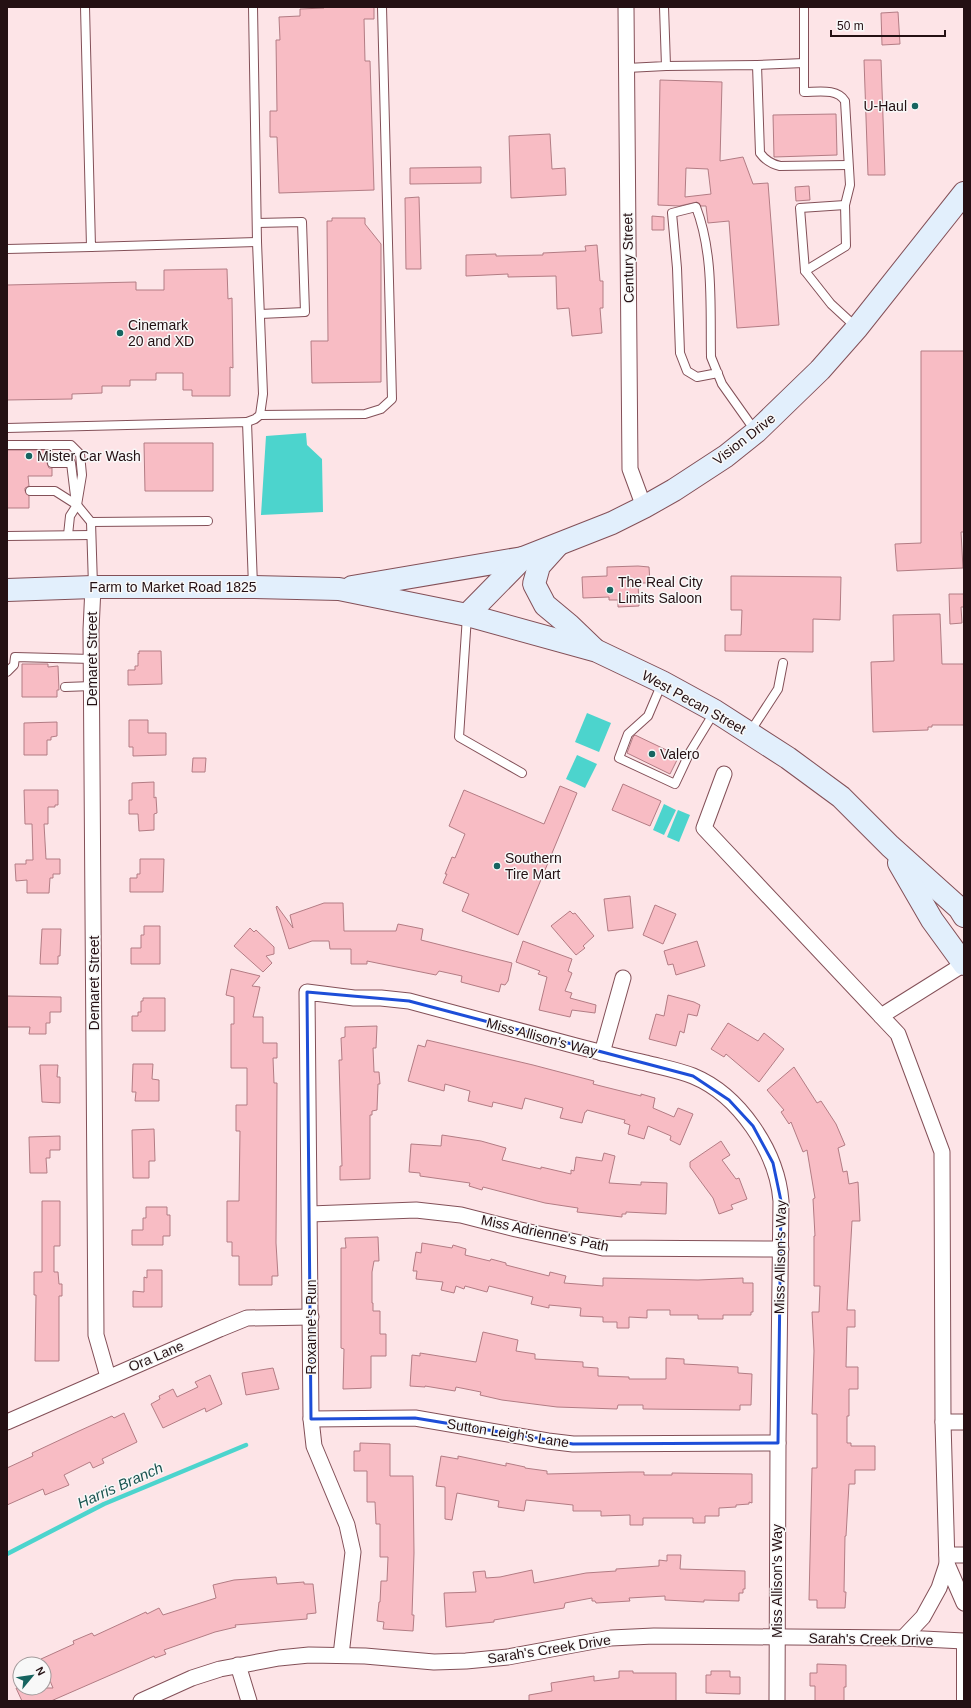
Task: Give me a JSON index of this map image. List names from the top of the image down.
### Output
{
  "streets": {
    "main road": ["Vision Drive", "Farm to Market Road 1825", "West Pecan Street"],
    "street": [
      "Century Street",
      "Demaret Street",
      "Miss Allison's Way",
      "Miss Adrienne's Path",
      "Roxanne's Run",
      "Ora Lane",
      "Sutton Leigh's Lane",
      "Sarah's Creek Drive"
    ]
  },
  "crossings": [
    ["Century Street", "Vision Drive"],
    ["Vision Drive", "West Pecan Street"],
    ["Farm to Market Road 1825", "Demaret Street"],
    ["Farm to Market Road 1825", "West Pecan Street"],
    ["Demaret Street", "Ora Lane"],
    ["Miss Allison's Way", "Miss Adrienne's Path"],
    ["Miss Allison's Way", "Roxanne's Run"],
    ["Miss Allison's Way", "Sutton Leigh's Lane"],
    ["Miss Allison's Way", "Sarah's Creek Drive"],
    ["Miss Adrienne's Path", "Roxanne's Run"],
    ["Roxanne's Run", "Ora Lane"],
    ["Roxanne's Run", "Sutton Leigh's Lane"],
    ["Roxanne's Run", "Sarah's Creek Drive"]
  ],
  "water": ["Harris Branch"],
  "places": [
    "U-Haul",
    "Cinemark 20 and XD",
    "Mister Car Wash",
    "The Real City Limits Saloon",
    "Valero",
    "Southern Tire Mart"
  ],
  "scale_bar": "50 m",
  "north": "top right"
}
